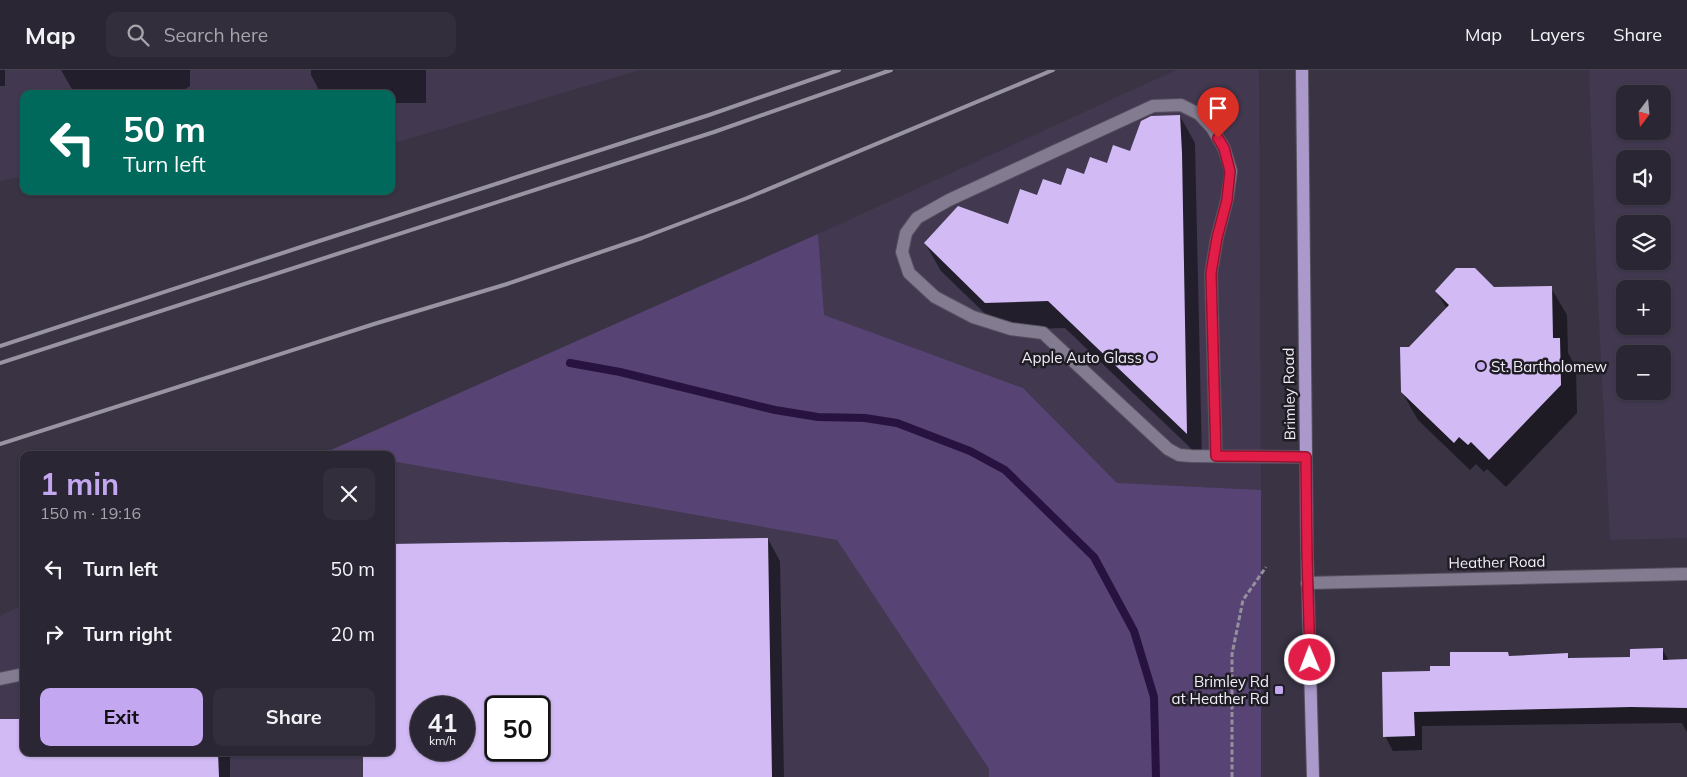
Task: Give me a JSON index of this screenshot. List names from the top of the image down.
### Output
{
  "streets": {
    "main road": ["Brimley Road"],
    "street": ["Heather Road"]
  },
  "crossings": [
    ["Brimley Road", "Heather Road"]
  ],
  "places": {
    "other": ["Apple Auto Glass", "St. Bartholomew"],
    "transit": ["Brimley Rd at Heather Rd"]
  },
  "north": "bottom",
  "page": {
    "header": "Map",
    "search": "Search here",
    "nav": ["Map", "Layers", "Share"],
    "map_buttons": ["+", "−"],
    "turn": ["50 m", "Turn left"],
    "heading": ["1 min", "150 m · 19:16"],
    "list": [
      {
        "name": "Turn left",
        "value": "50 m"
      },
      {
        "name": "Turn right",
        "value": "20 m"
      }
    ],
    "buttons": ["Exit", "Share"],
    "speed": "41 km/h",
    "limit": "50"
  }
}
